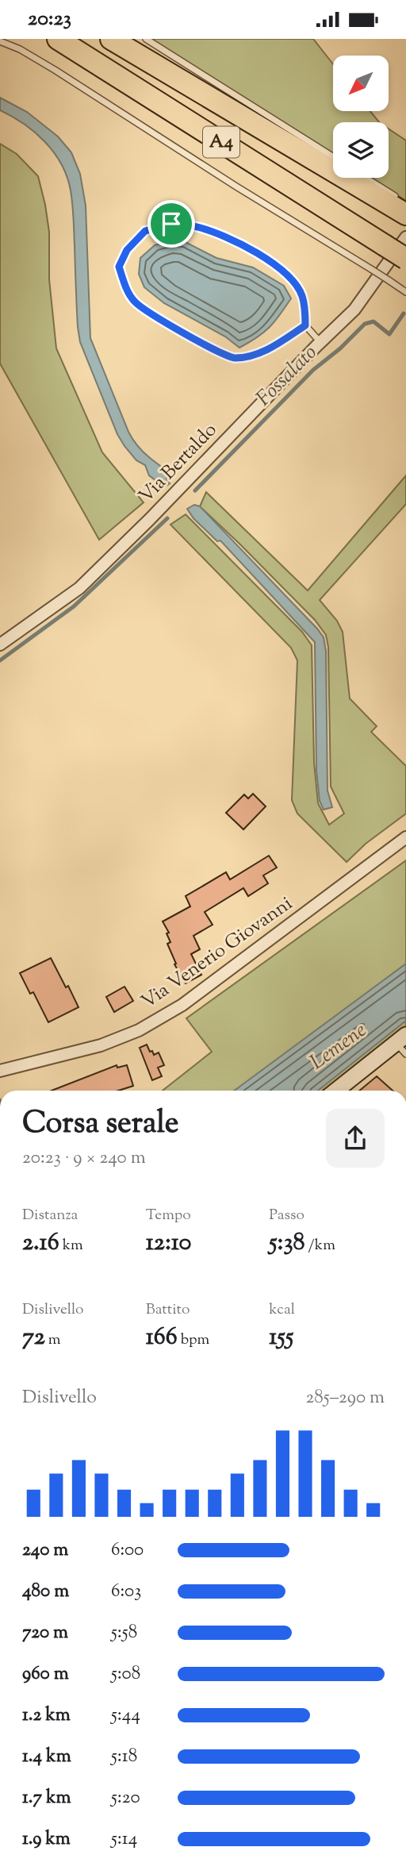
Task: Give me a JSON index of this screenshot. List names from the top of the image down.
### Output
{
  "streets": {
    "highway": ["A4"],
    "street": ["Via Bertaldo", "Via Venerio Giovanni"]
  },
  "water": ["Fossalato", "Lemene"],
  "north": "bottom left",
  "page": {
    "status": "20:23",
    "heading": ["Corsa serale", "20:23 · 9 × 240 m"],
    "stats": [
      ["Distanza", "2.16 km"],
      ["Tempo", "12:10"],
      ["Passo", "5:38 /km"],
      ["Dislivello", "72 m"],
      ["Battito", "166 bpm"],
      ["kcal", "155"]
    ],
    "chart": ["Dislivello", "285–290 m"],
    "list": [
      {
        "name": "240 m",
        "note": "6:00"
      },
      {
        "name": "480 m",
        "note": "6:03"
      },
      {
        "name": "720 m",
        "note": "5:58"
      },
      {
        "name": "960 m",
        "note": "5:08"
      },
      {
        "name": "1.2 km",
        "note": "5:44"
      },
      {
        "name": "1.4 km",
        "note": "5:18"
      },
      {
        "name": "1.7 km",
        "note": "5:20"
      },
      {
        "name": "1.9 km",
        "note": "5:14"
      }
    ]
  }
}
